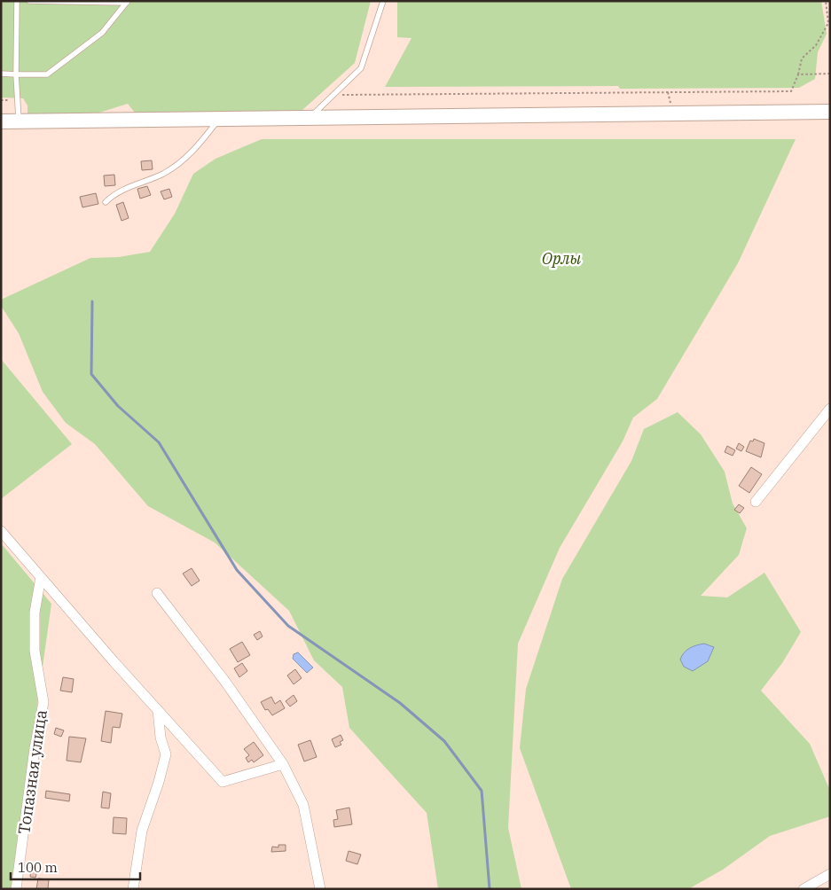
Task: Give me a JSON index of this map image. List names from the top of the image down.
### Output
{
  "streets": {
    "street": ["Топазная улица"]
  },
  "parks": ["Орлы"],
  "scale_bar": "100 m"
}
